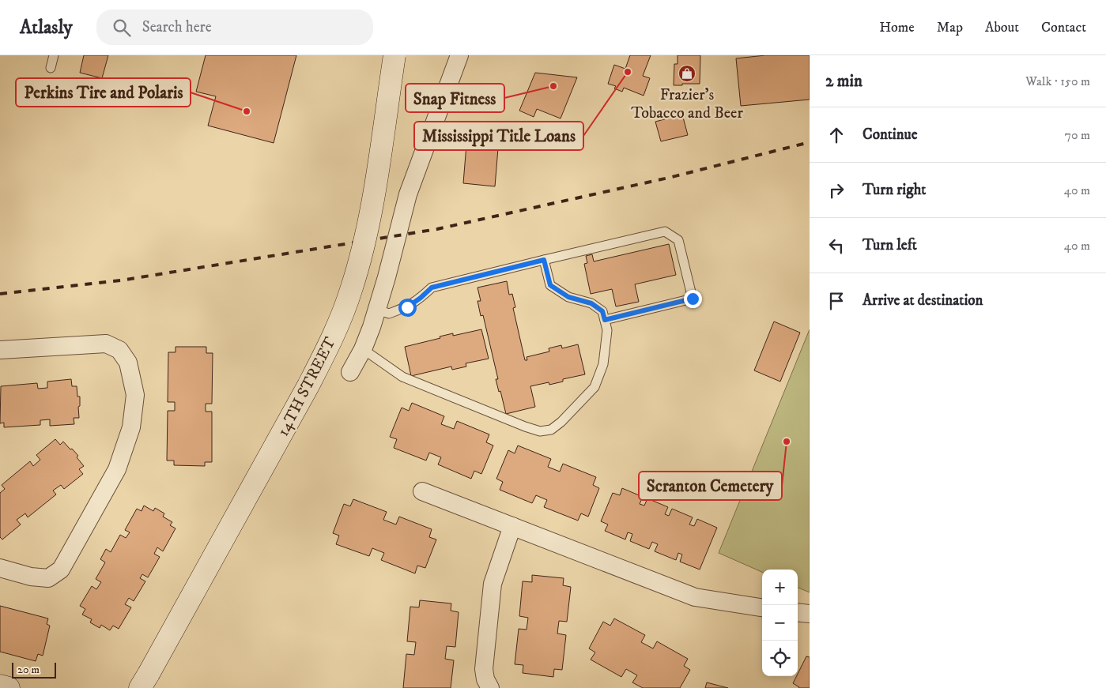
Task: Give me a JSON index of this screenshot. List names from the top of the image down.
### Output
{
  "streets": {
    "street": ["14TH STREET"]
  },
  "places": {
    "other": [
      "Mississippi Title Loans",
      "Snap Fitness",
      "Perkins Tire and Polaris",
      "Scranton Cemetery"
    ],
    "shop": ["Frazier's Tobacco and Beer"]
  },
  "scale_bar": "20 m",
  "page": {
    "header": "Atlasly",
    "search": "Search here",
    "nav": [
      "Home",
      "Map",
      "About",
      "Contact"
    ],
    "heading": ["2 min", "Walk · 150 m"],
    "list": [
      ["Continue", "70 m"],
      ["Turn right", "40 m"],
      ["Turn left", "40 m"],
      "Arrive at destination"
    ],
    "map_buttons": ["+", "−"],
    "scale": "20 m"
  }
}
